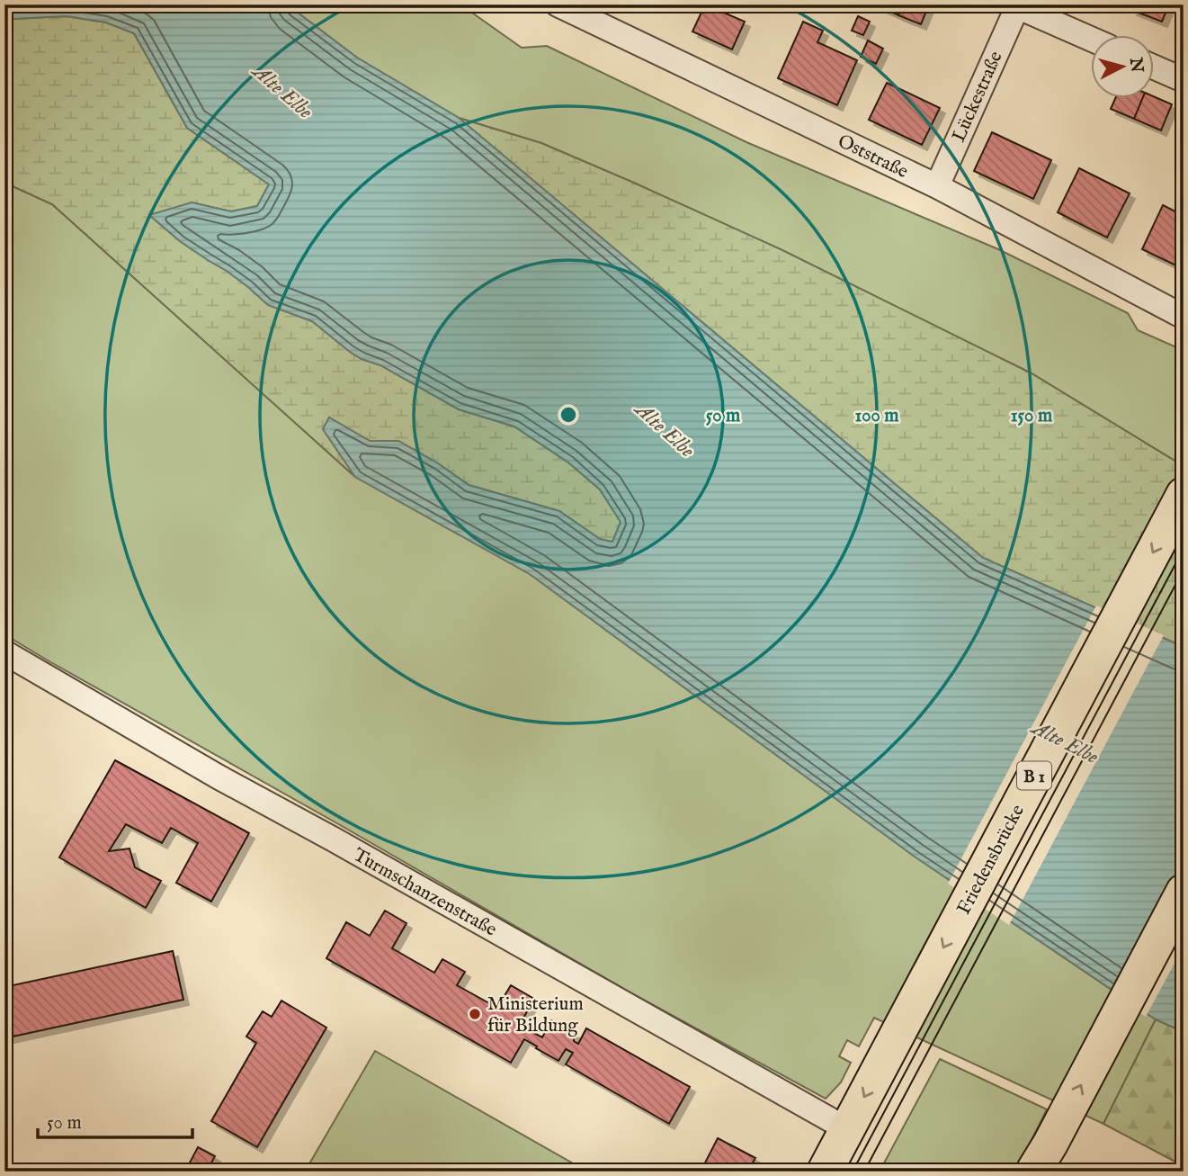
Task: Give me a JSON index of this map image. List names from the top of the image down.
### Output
{
  "streets": {
    "main road": ["B 1", "Friedensbrücke"],
    "street": ["Lückestraße", "Oststraße", "Turmschanzenstraße"]
  },
  "crossings": [
    ["Lückestraße", "Oststraße"],
    ["B 1", "Friedensbrücke"],
    ["B 1", "Turmschanzenstraße"],
    ["Friedensbrücke", "Turmschanzenstraße"]
  ],
  "water": ["Alte Elbe"],
  "places": ["Ministerium für Bildung"],
  "scale_bar": "50 m",
  "north": "right",
  "rings": ["50 m", "100 m", "150 m"]
}
